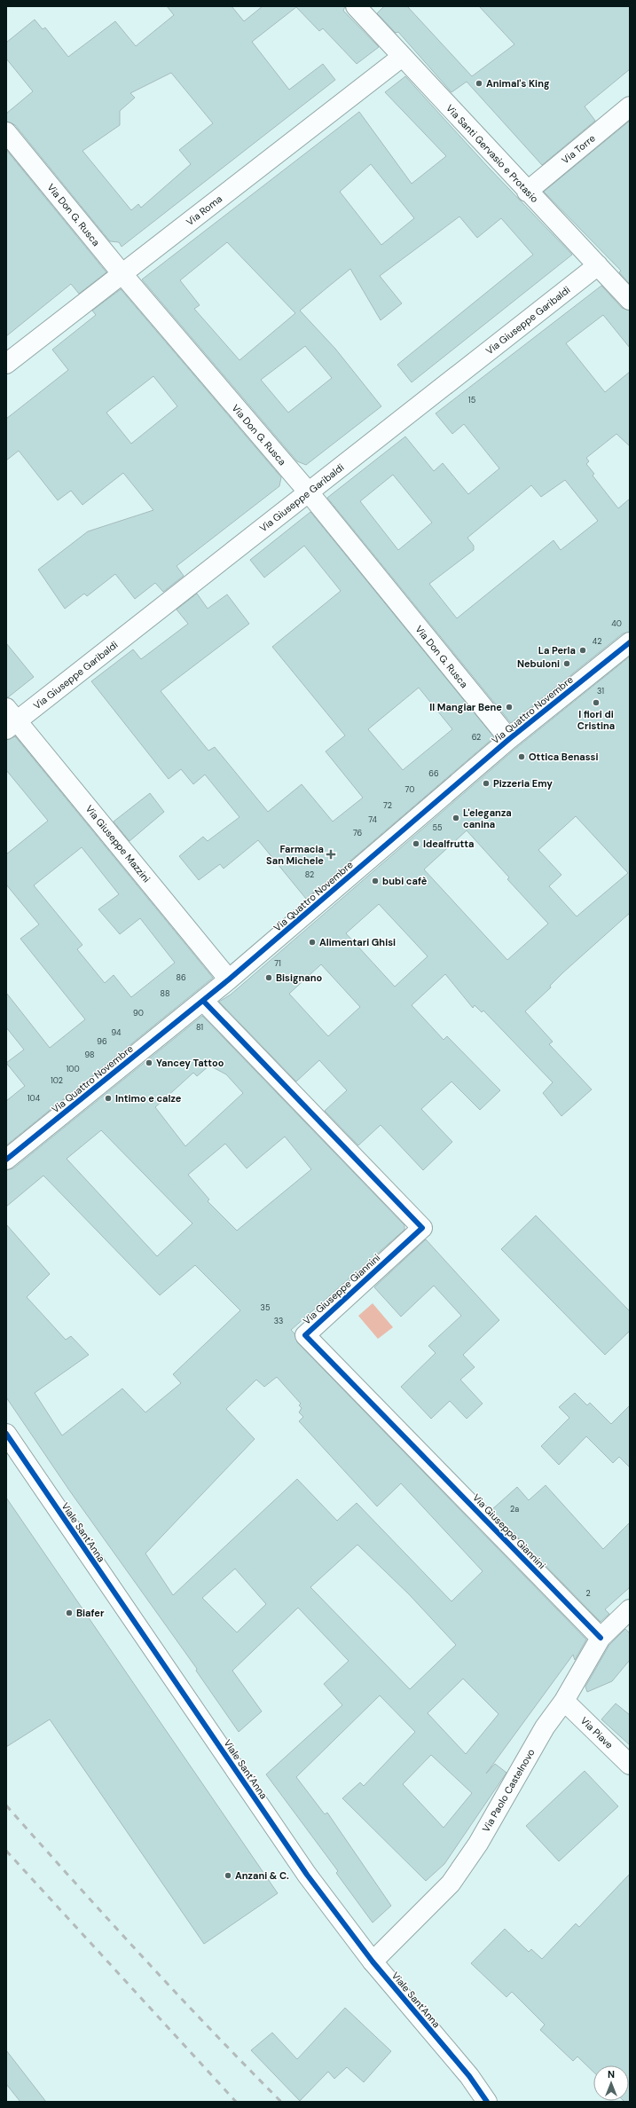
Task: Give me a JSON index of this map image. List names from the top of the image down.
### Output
{
  "streets": {
    "street": [
      "Via Torre",
      "Via Santi Gervasio e Protasio",
      "Via Roma",
      "Via Don G. Rusca",
      "Via Giuseppe Garibaldi",
      "Via Quattro Novembre",
      "Via Giuseppe Mazzini",
      "Via Giuseppe Giannini",
      "Viale Sant'Anna",
      "Via Piave",
      "Via Paolo Castelnovo"
    ]
  },
  "crossings": [
    ["Via Torre", "Via Santi Gervasio e Protasio"],
    ["Via Santi Gervasio e Protasio", "Via Roma"],
    ["Via Santi Gervasio e Protasio", "Via Giuseppe Garibaldi"],
    ["Via Roma", "Via Don G. Rusca"],
    ["Via Don G. Rusca", "Via Giuseppe Garibaldi"],
    ["Via Don G. Rusca", "Via Quattro Novembre"],
    ["Via Giuseppe Garibaldi", "Via Giuseppe Mazzini"],
    ["Via Quattro Novembre", "Via Giuseppe Mazzini"],
    ["Via Quattro Novembre", "Via Giuseppe Giannini"],
    ["Via Giuseppe Giannini", "Via Paolo Castelnovo"],
    ["Viale Sant'Anna", "Via Paolo Castelnovo"],
    ["Via Piave", "Via Paolo Castelnovo"]
  ],
  "places": {
    "other": [
      "Animal's King",
      "La Perla",
      "Nebuloni",
      "I fiori di Cristina",
      "Il Mangiar Bene",
      "Ottica Benassi",
      "Pizzeria Emy",
      "L'eleganza canina",
      "Idealfrutta",
      "bubi cafè",
      "Alimentari Ghisi",
      "Bisignano",
      "Yancey Tattoo",
      "Intimo e calze",
      "Biafer",
      "Anzani & C."
    ],
    "health": ["Farmacia San Michele"]
  },
  "house_numbers": [
    "15",
    "40",
    "42",
    "31",
    "62",
    "66",
    "70",
    "72",
    "74",
    "55",
    "76",
    "82",
    "71",
    "86",
    "88",
    "90",
    "81",
    "94",
    "96",
    "98",
    "100",
    "102",
    "104",
    "35",
    "33",
    "2a",
    "2"
  ],
  "north": "top"
}
